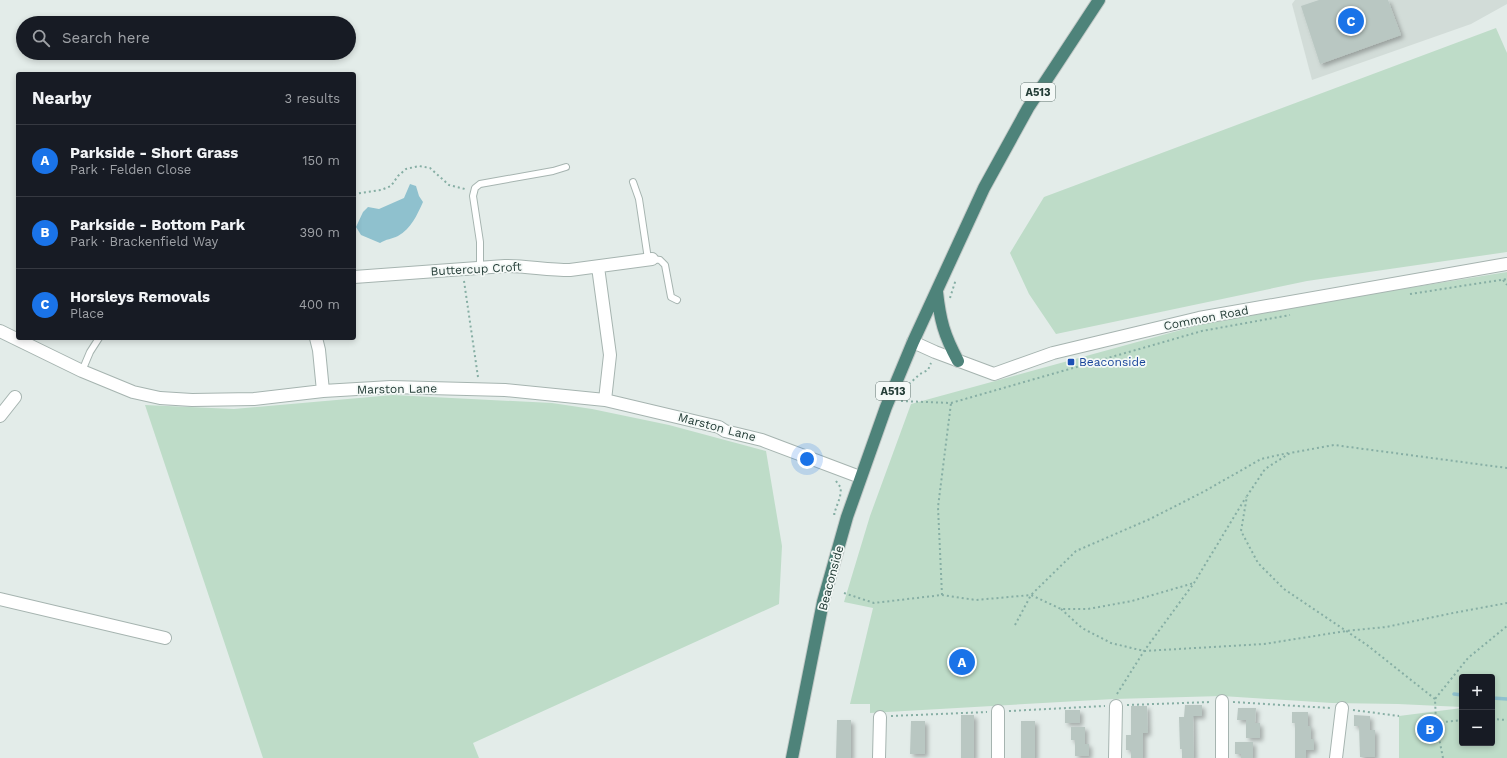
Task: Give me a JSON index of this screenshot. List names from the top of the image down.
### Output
{
  "streets": {
    "highway": ["A513", "Beaconside"],
    "street": ["Buttercup Croft", "Common Road", "Marston Lane"]
  },
  "crossings": [
    ["Common Road", "Beaconside"],
    ["Marston Lane", "Beaconside"]
  ],
  "places": {
    "transit": ["Beaconside"]
  },
  "page": {
    "pins": ["C", "A", "B"],
    "search": "Search here",
    "heading": ["Nearby", "3 results"],
    "list": [
      {
        "mark": "A",
        "name": "Parkside - Short Grass",
        "note": "Park · Felden Close",
        "value": "150 m"
      },
      {
        "mark": "B",
        "name": "Parkside - Bottom Park",
        "note": "Park · Brackenfield Way",
        "value": "390 m"
      },
      {
        "mark": "C",
        "name": "Horsleys Removals",
        "note": "Place",
        "value": "400 m"
      }
    ],
    "map_buttons": ["+", "−"]
  }
}
